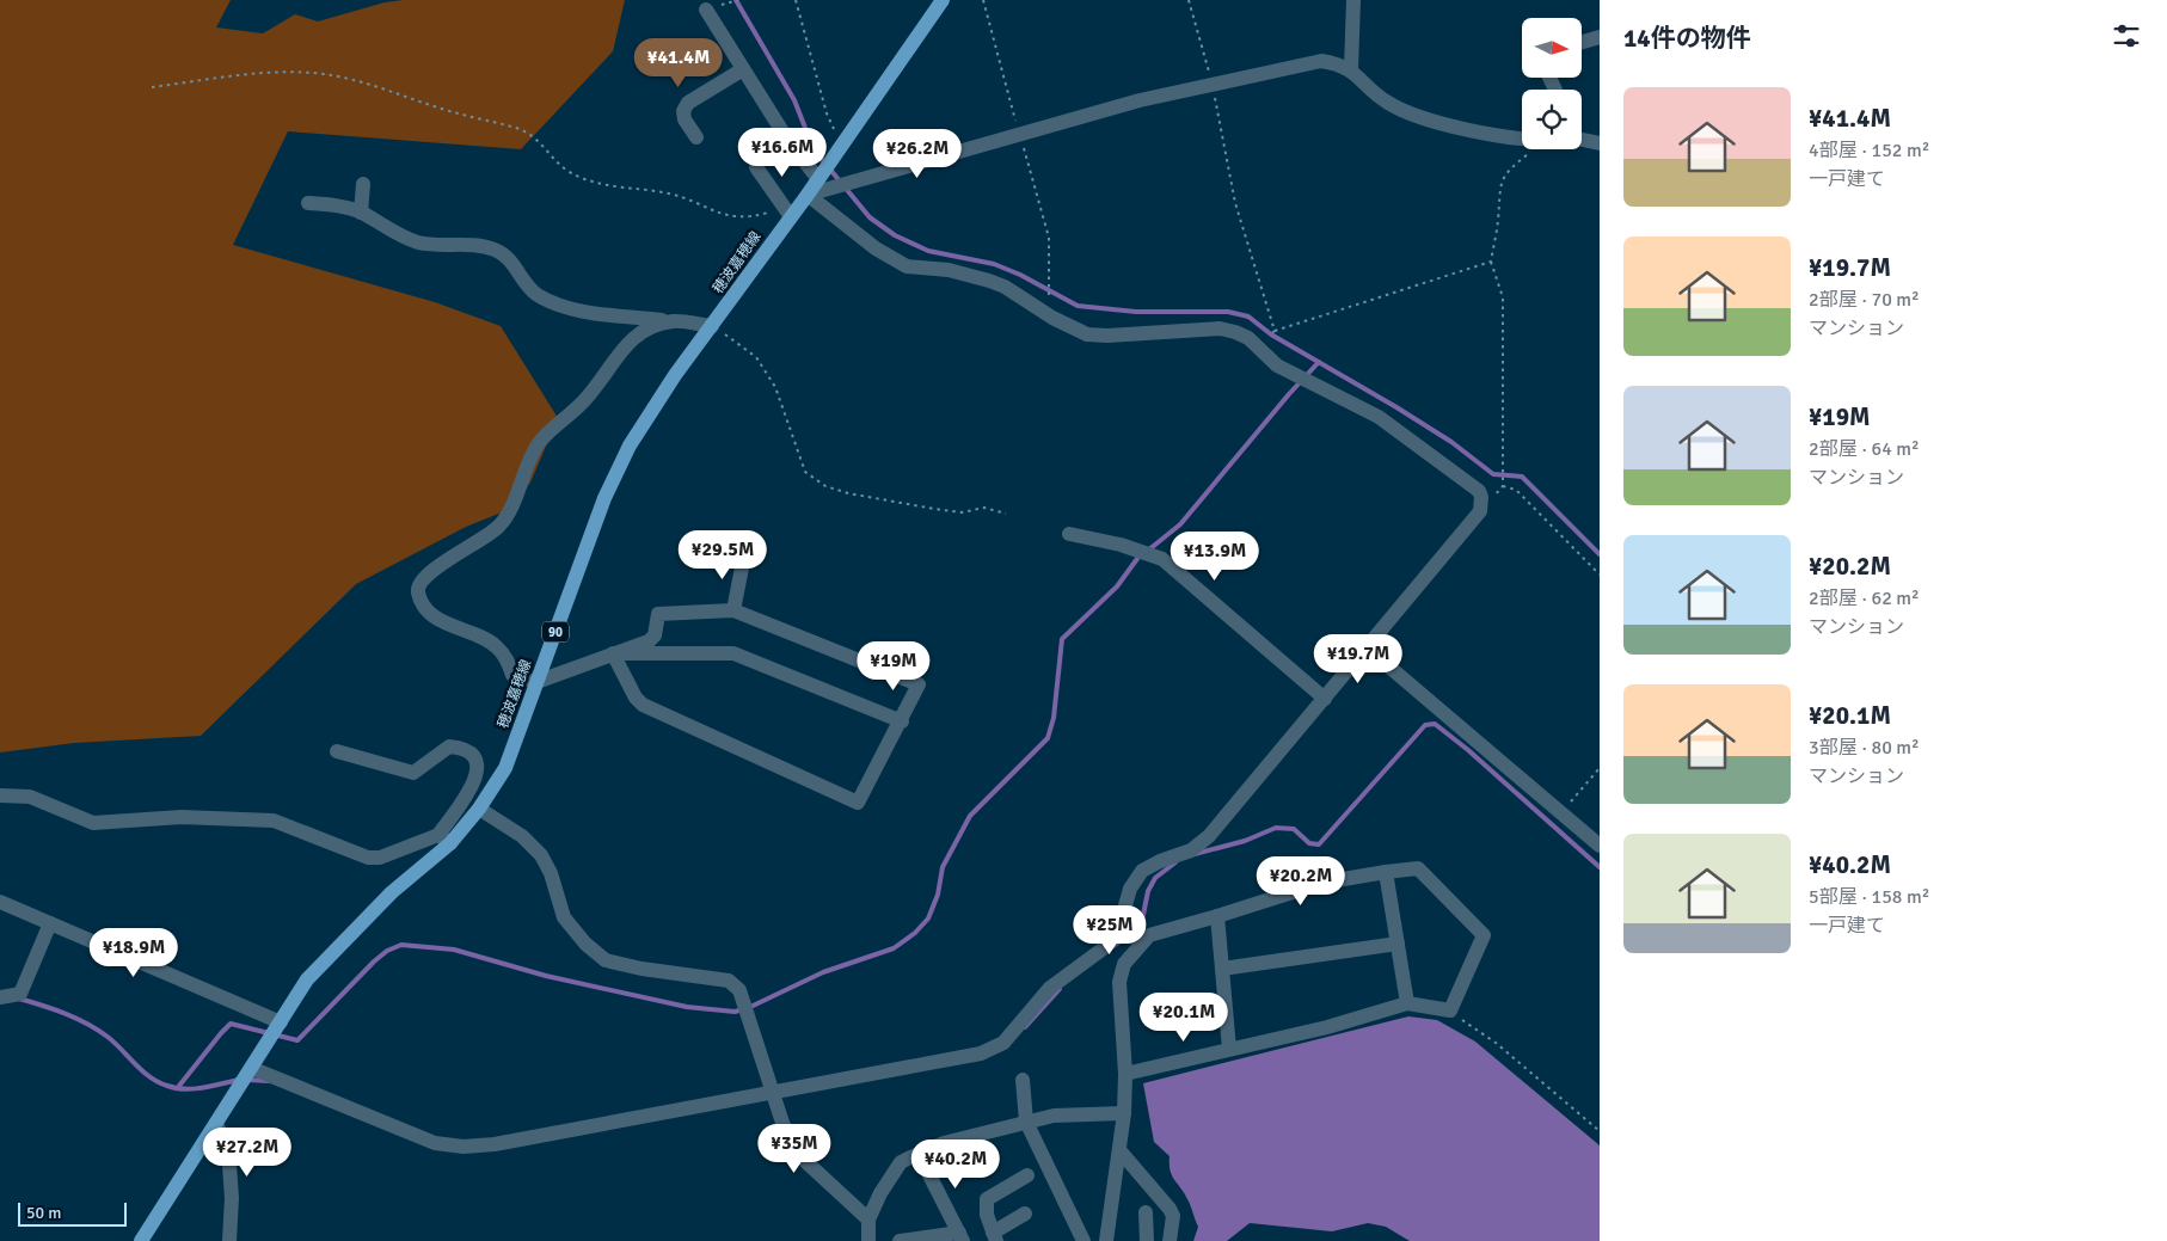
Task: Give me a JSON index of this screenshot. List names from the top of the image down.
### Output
{
  "streets": {
    "main road": ["穂波嘉穂線", "90"]
  },
  "scale_bar": "50 m",
  "north": "right",
  "page": {
    "heading": "14件の物件",
    "price": [
      "¥41.4M",
      "¥16.6M",
      "¥26.2M",
      "¥29.5M",
      "¥13.9M",
      "¥19.7M",
      "¥19M",
      "¥20.2M",
      "¥25M",
      "¥18.9M",
      "¥20.1M",
      "¥35M",
      "¥27.2M",
      "¥40.2M"
    ],
    "list": [
      {
        "name": "¥41.4M",
        "note": "4部屋 · 152 m² · 一戸建て"
      },
      {
        "name": "¥19.7M",
        "note": "2部屋 · 70 m² · マンション"
      },
      {
        "name": "¥19M",
        "note": "2部屋 · 64 m² · マンション"
      },
      {
        "name": "¥20.2M",
        "note": "2部屋 · 62 m² · マンション"
      },
      {
        "name": "¥20.1M",
        "note": "3部屋 · 80 m² · マンション"
      },
      {
        "name": "¥40.2M",
        "note": "5部屋 · 158 m² · 一戸建て"
      }
    ],
    "scale": "50 m"
  }
}
